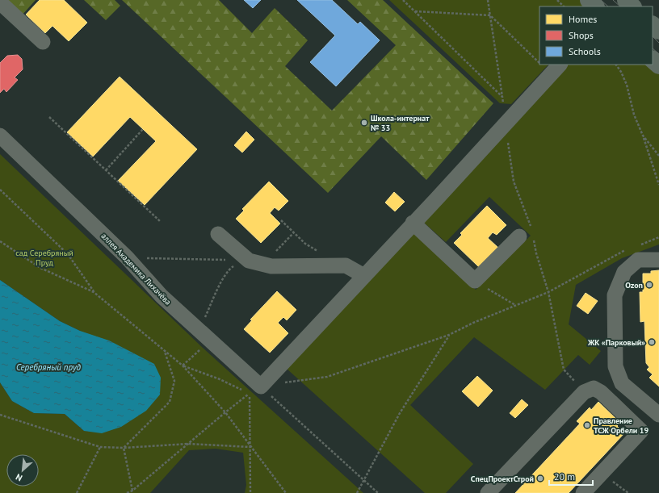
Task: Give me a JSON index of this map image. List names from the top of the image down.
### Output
{
  "streets": {
    "street": ["аллея Академика Лихачёва"]
  },
  "water": ["Серебряный пруд"],
  "parks": ["сад Серебряный Пруд"],
  "places": [
    "Школа-интернат № 33",
    "Ozon",
    "ЖК «Парковый»",
    "Правление ТСЖ Орбели 19",
    "СпецПроектСтрой"
  ],
  "legend": ["Homes", "Shops", "Schools"],
  "scale_bar": "20 m",
  "north": "bottom left"
}
